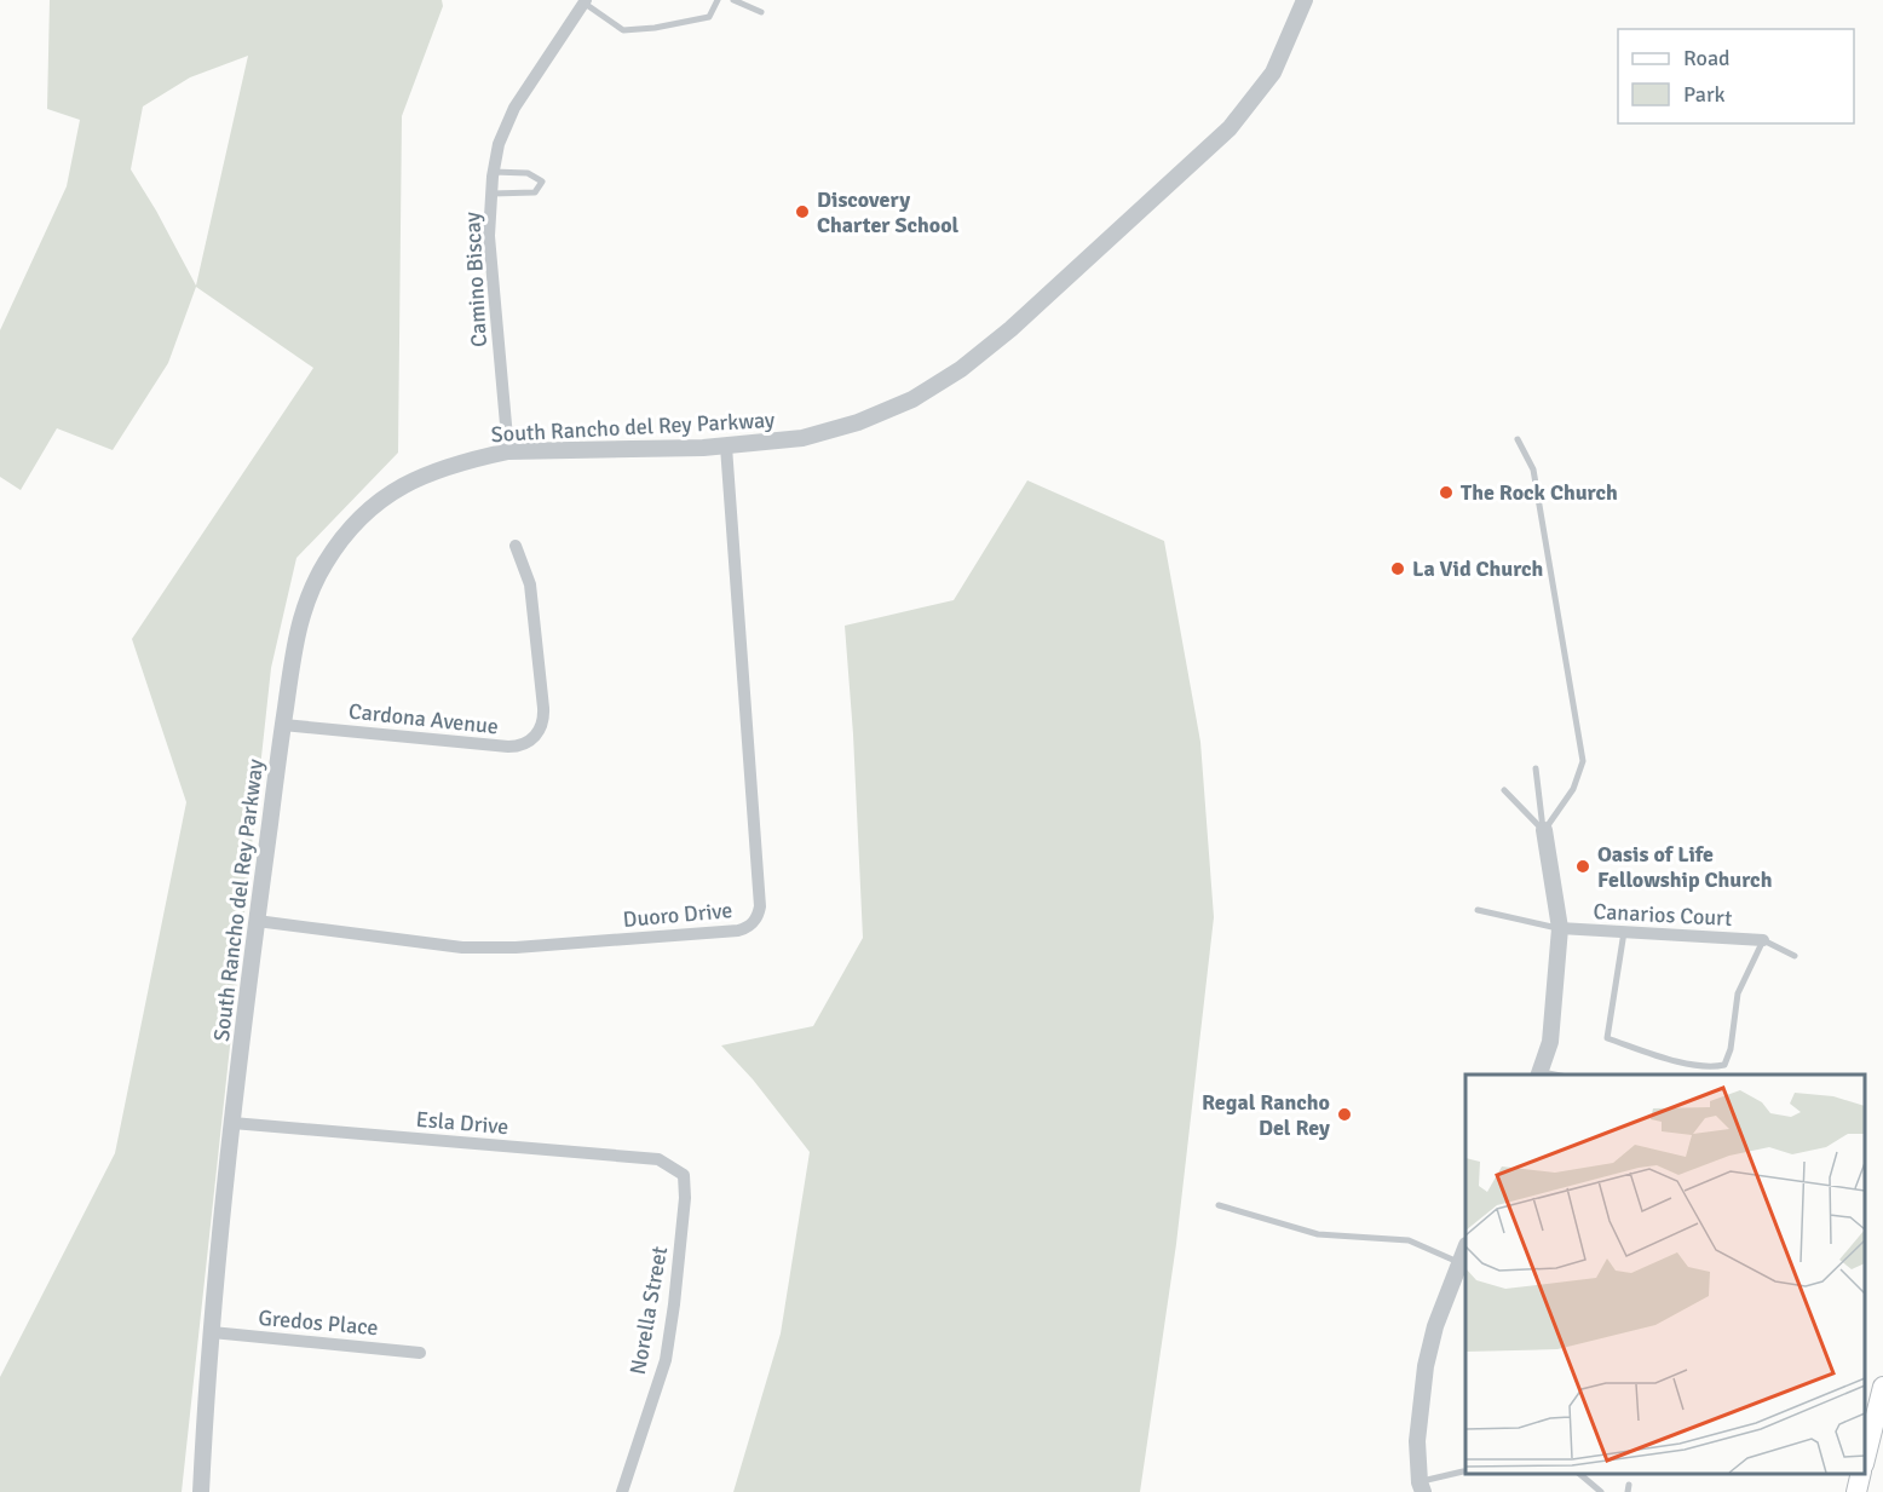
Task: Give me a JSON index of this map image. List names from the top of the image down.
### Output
{
  "streets": {
    "street": [
      "Camino Biscay",
      "South Rancho del Rey Parkway",
      "Cardona Avenue",
      "Duoro Drive",
      "Canarios Court",
      "Esla Drive",
      "Norella Street",
      "Gredos Place"
    ]
  },
  "crossings": [
    ["Camino Biscay", "South Rancho del Rey Parkway"],
    ["South Rancho del Rey Parkway", "Cardona Avenue"],
    ["South Rancho del Rey Parkway", "Duoro Drive"],
    ["South Rancho del Rey Parkway", "Esla Drive"],
    ["South Rancho del Rey Parkway", "Gredos Place"],
    ["Esla Drive", "Norella Street"]
  ],
  "places": [
    "Discovery Charter School",
    "The Rock Church",
    "La Vid Church",
    "Oasis of Life Fellowship Church",
    "Regal Rancho Del Rey"
  ],
  "legend": ["Road", "Park"]
}
